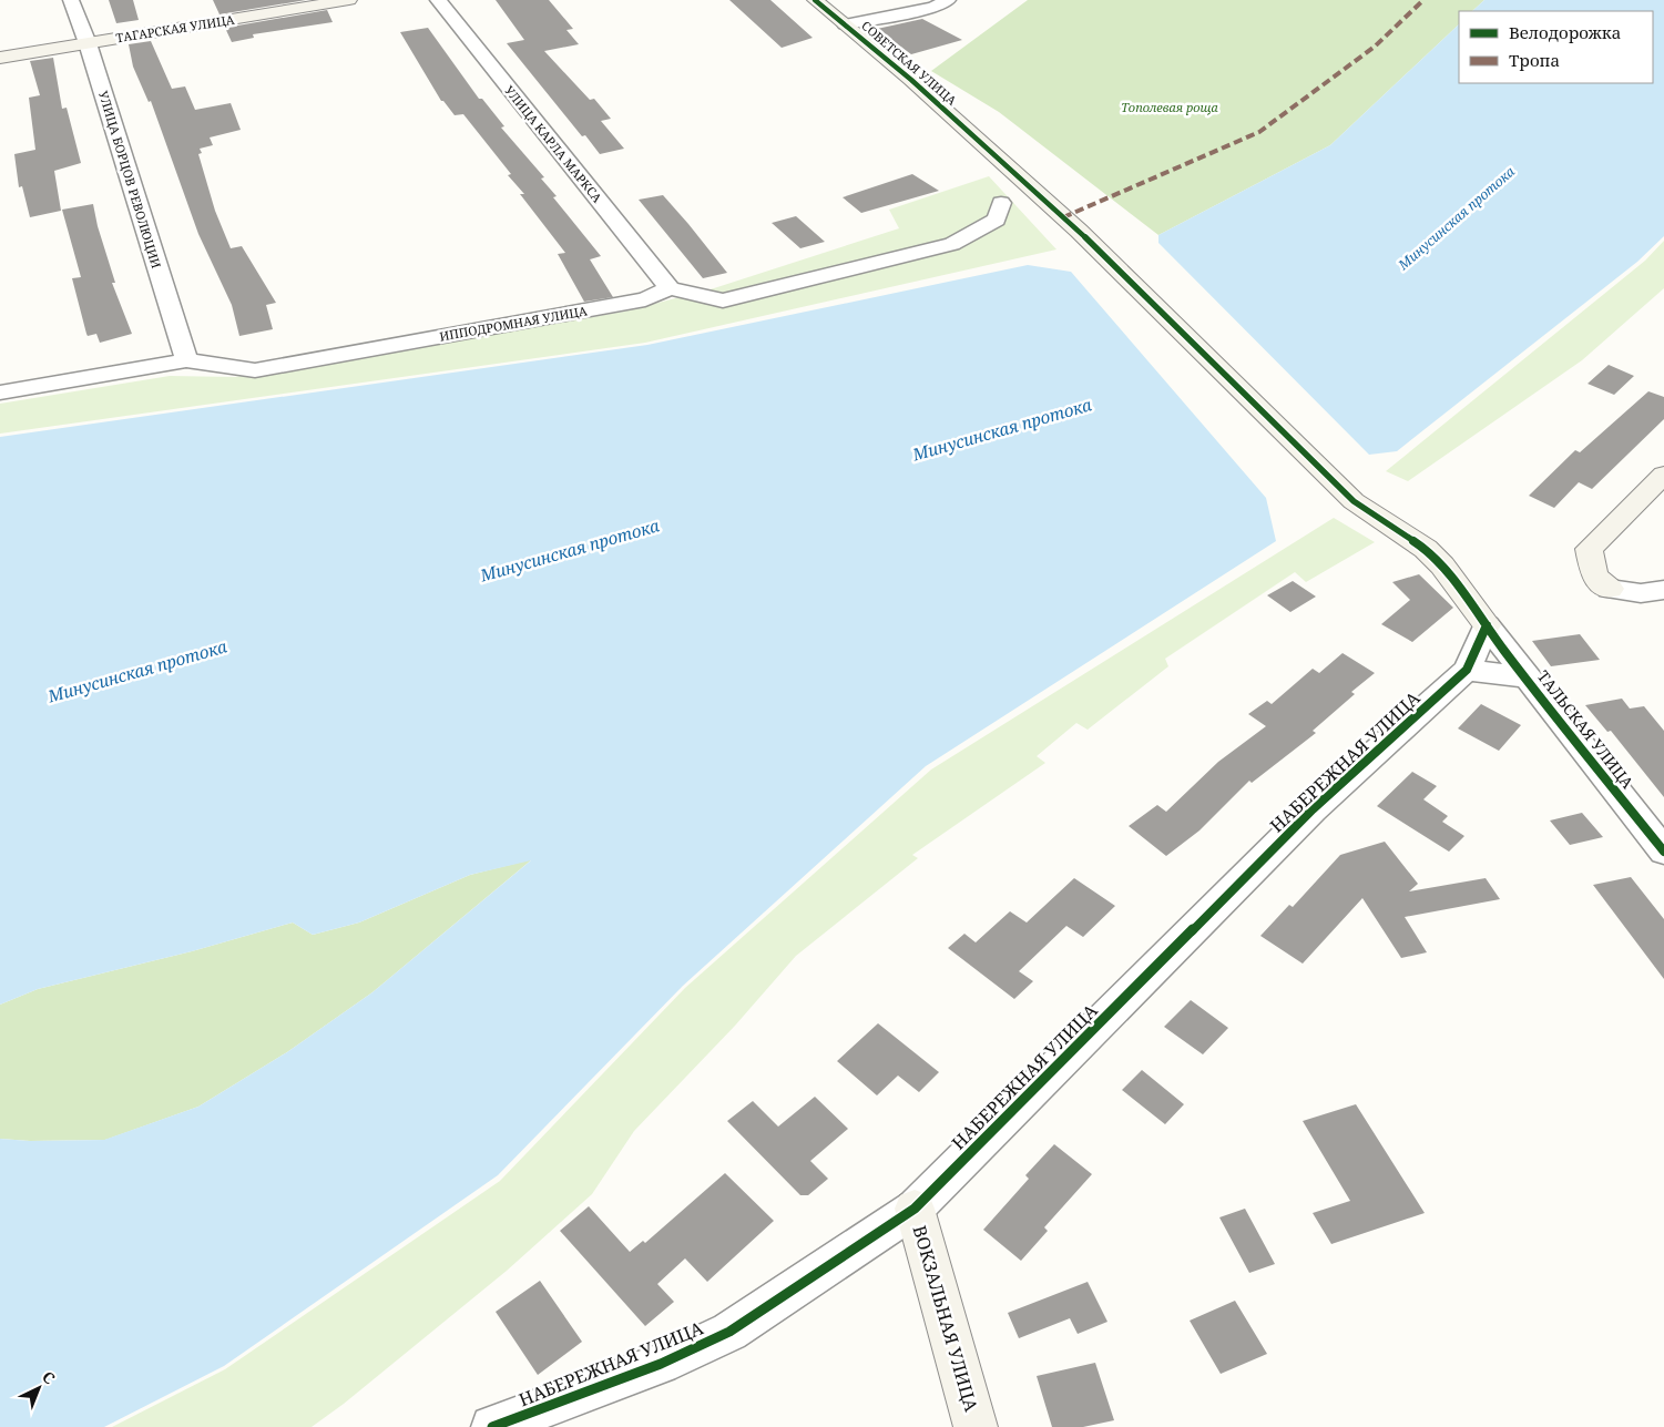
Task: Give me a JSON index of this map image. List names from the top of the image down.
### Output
{
  "streets": {
    "street": [
      "ТАГАРСКАЯ УЛИЦА",
      "СОВЕТСКАЯ УЛИЦА",
      "УЛИЦА КАРЛА МАРКСА",
      "УЛИЦА БОРЦОВ РЕВОЛЮЦИИ",
      "ИППОДРОМНАЯ УЛИЦА",
      "ТАЛЬСКАЯ УЛИЦА",
      "НАБЕРЕЖНАЯ УЛИЦА",
      "ВОКЗАЛЬНАЯ УЛИЦА"
    ]
  },
  "crossings": [
    ["ТАГАРСКАЯ УЛИЦА", "УЛИЦА БОРЦОВ РЕВОЛЮЦИИ"],
    ["СОВЕТСКАЯ УЛИЦА", "ТАЛЬСКАЯ УЛИЦА"],
    ["СОВЕТСКАЯ УЛИЦА", "НАБЕРЕЖНАЯ УЛИЦА"],
    ["УЛИЦА КАРЛА МАРКСА", "ИППОДРОМНАЯ УЛИЦА"],
    ["УЛИЦА БОРЦОВ РЕВОЛЮЦИИ", "ИППОДРОМНАЯ УЛИЦА"],
    ["ТАЛЬСКАЯ УЛИЦА", "НАБЕРЕЖНАЯ УЛИЦА"],
    ["НАБЕРЕЖНАЯ УЛИЦА", "ВОКЗАЛЬНАЯ УЛИЦА"]
  ],
  "water": ["Минусинская протока"],
  "parks": ["Тополевая роща"],
  "legend": ["Велодорожка", "Тропа"],
  "north": "top right"
}
